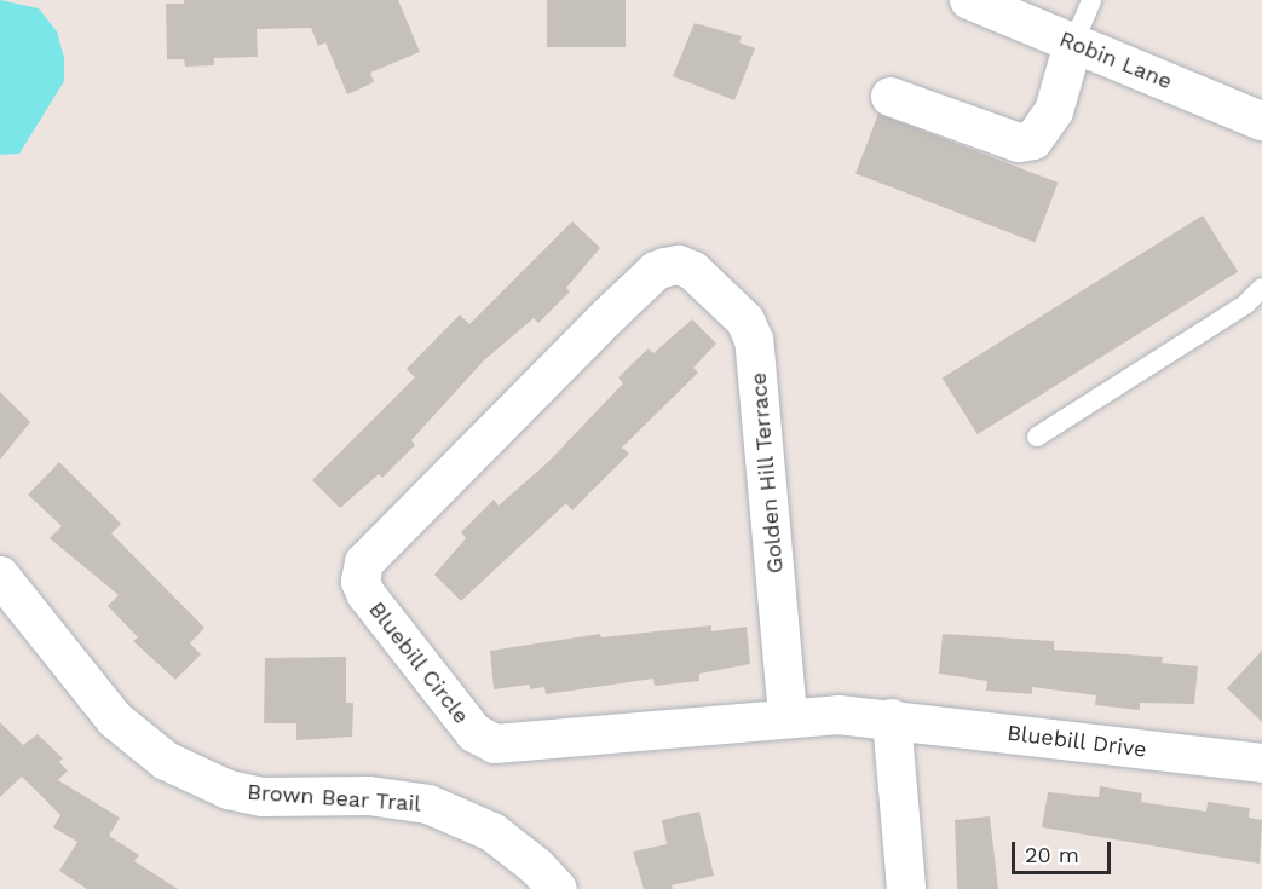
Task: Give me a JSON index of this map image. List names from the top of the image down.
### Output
{
  "streets": {
    "street": [
      "Robin Lane",
      "Golden Hill Terrace",
      "Bluebill Circle",
      "Bluebill Drive",
      "Brown Bear Trail"
    ]
  },
  "crossings": [
    ["Golden Hill Terrace", "Bluebill Circle"],
    ["Bluebill Circle", "Bluebill Drive"]
  ],
  "scale_bar": "20 m"
}
